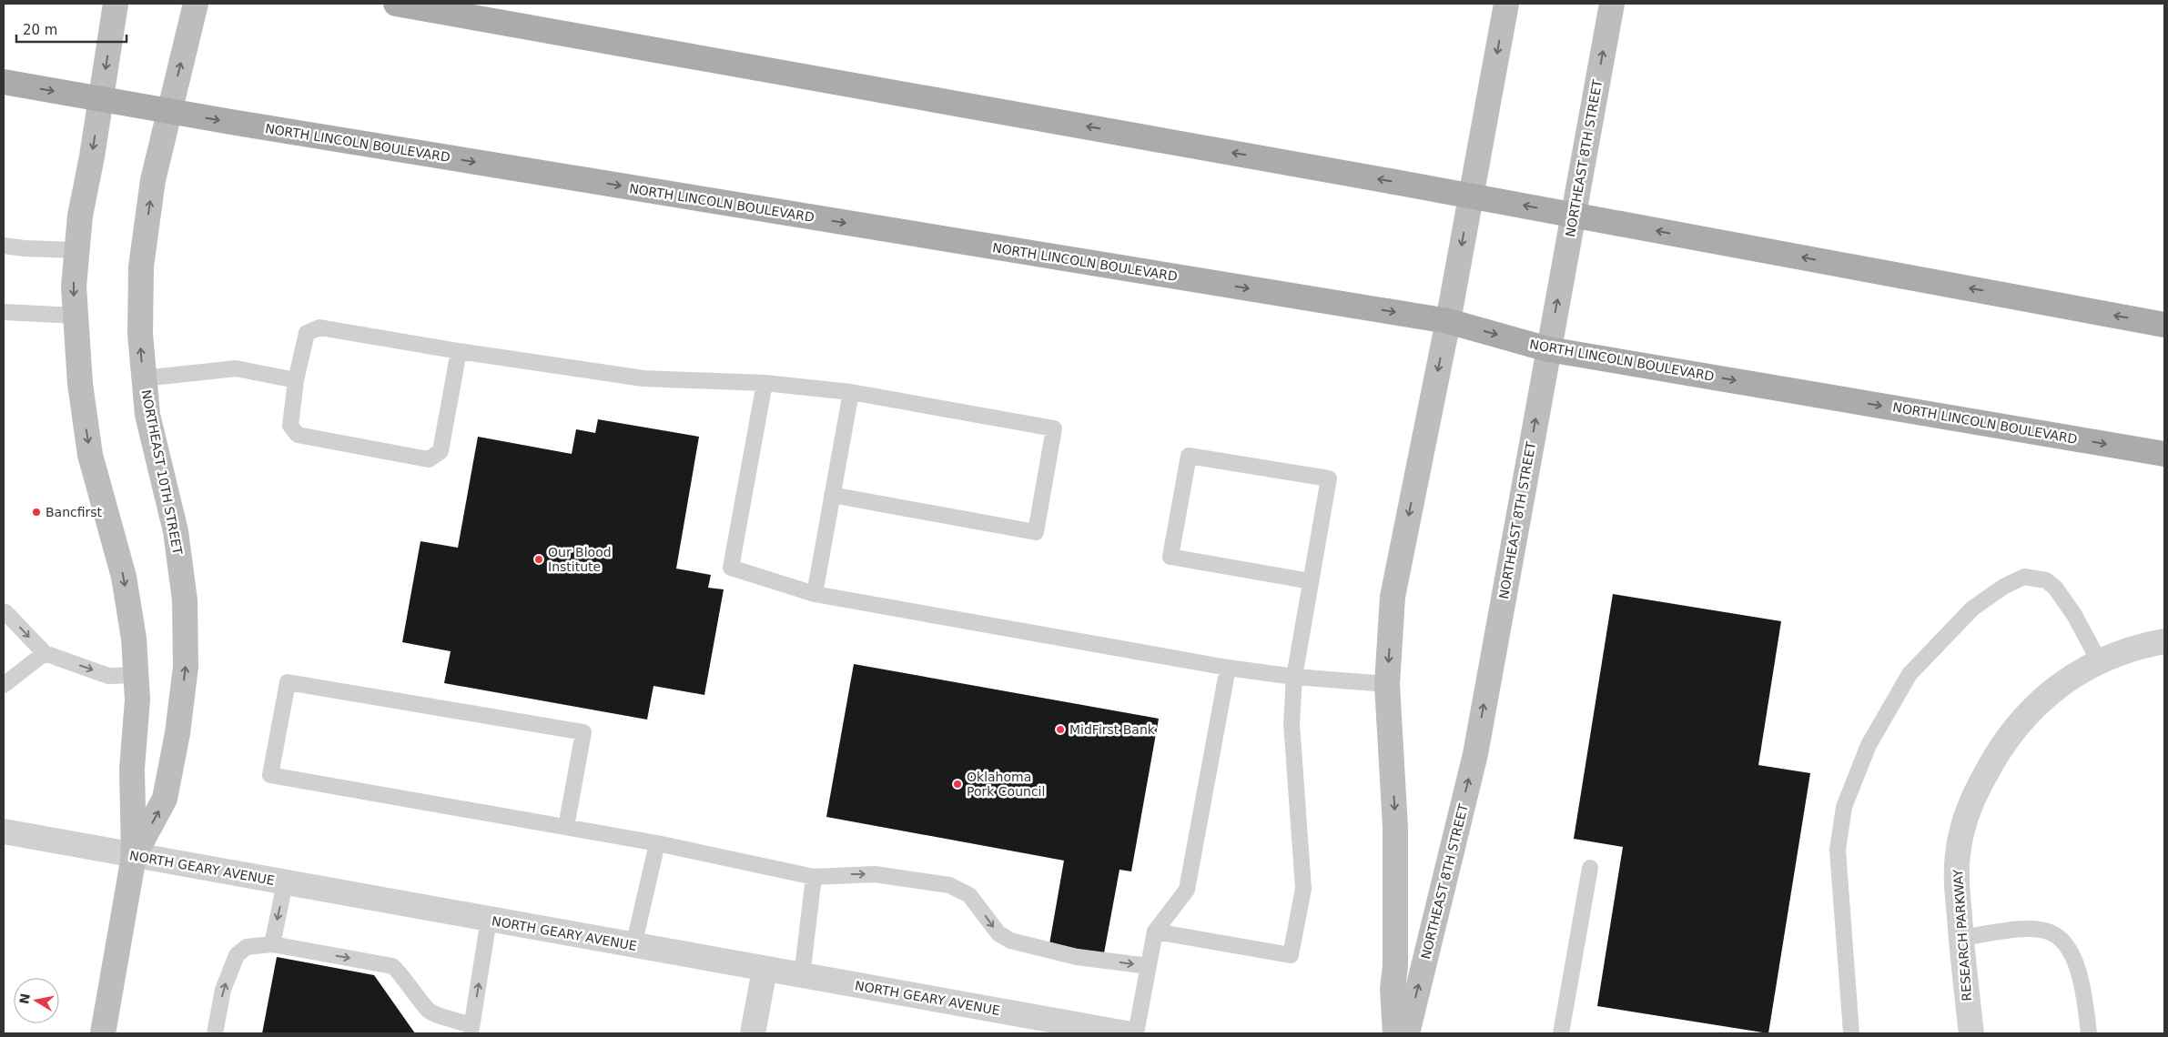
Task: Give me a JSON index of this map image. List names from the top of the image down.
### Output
{
  "streets": {
    "main road": ["NORTH LINCOLN BOULEVARD", "NORTHEAST 8TH STREET", "NORTHEAST 10TH STREET"],
    "street": ["NORTH GEARY AVENUE", "RESEARCH PARKWAY"]
  },
  "crossings": [
    ["NORTH LINCOLN BOULEVARD", "NORTHEAST 8TH STREET"],
    ["NORTH LINCOLN BOULEVARD", "NORTHEAST 10TH STREET"],
    ["NORTHEAST 10TH STREET", "NORTH GEARY AVENUE"]
  ],
  "places": [
    "Bancfirst",
    "Our Blood Institute",
    "MidFirst Bank",
    "Oklahoma Pork Council"
  ],
  "scale_bar": "20 m",
  "north": "left"
}
